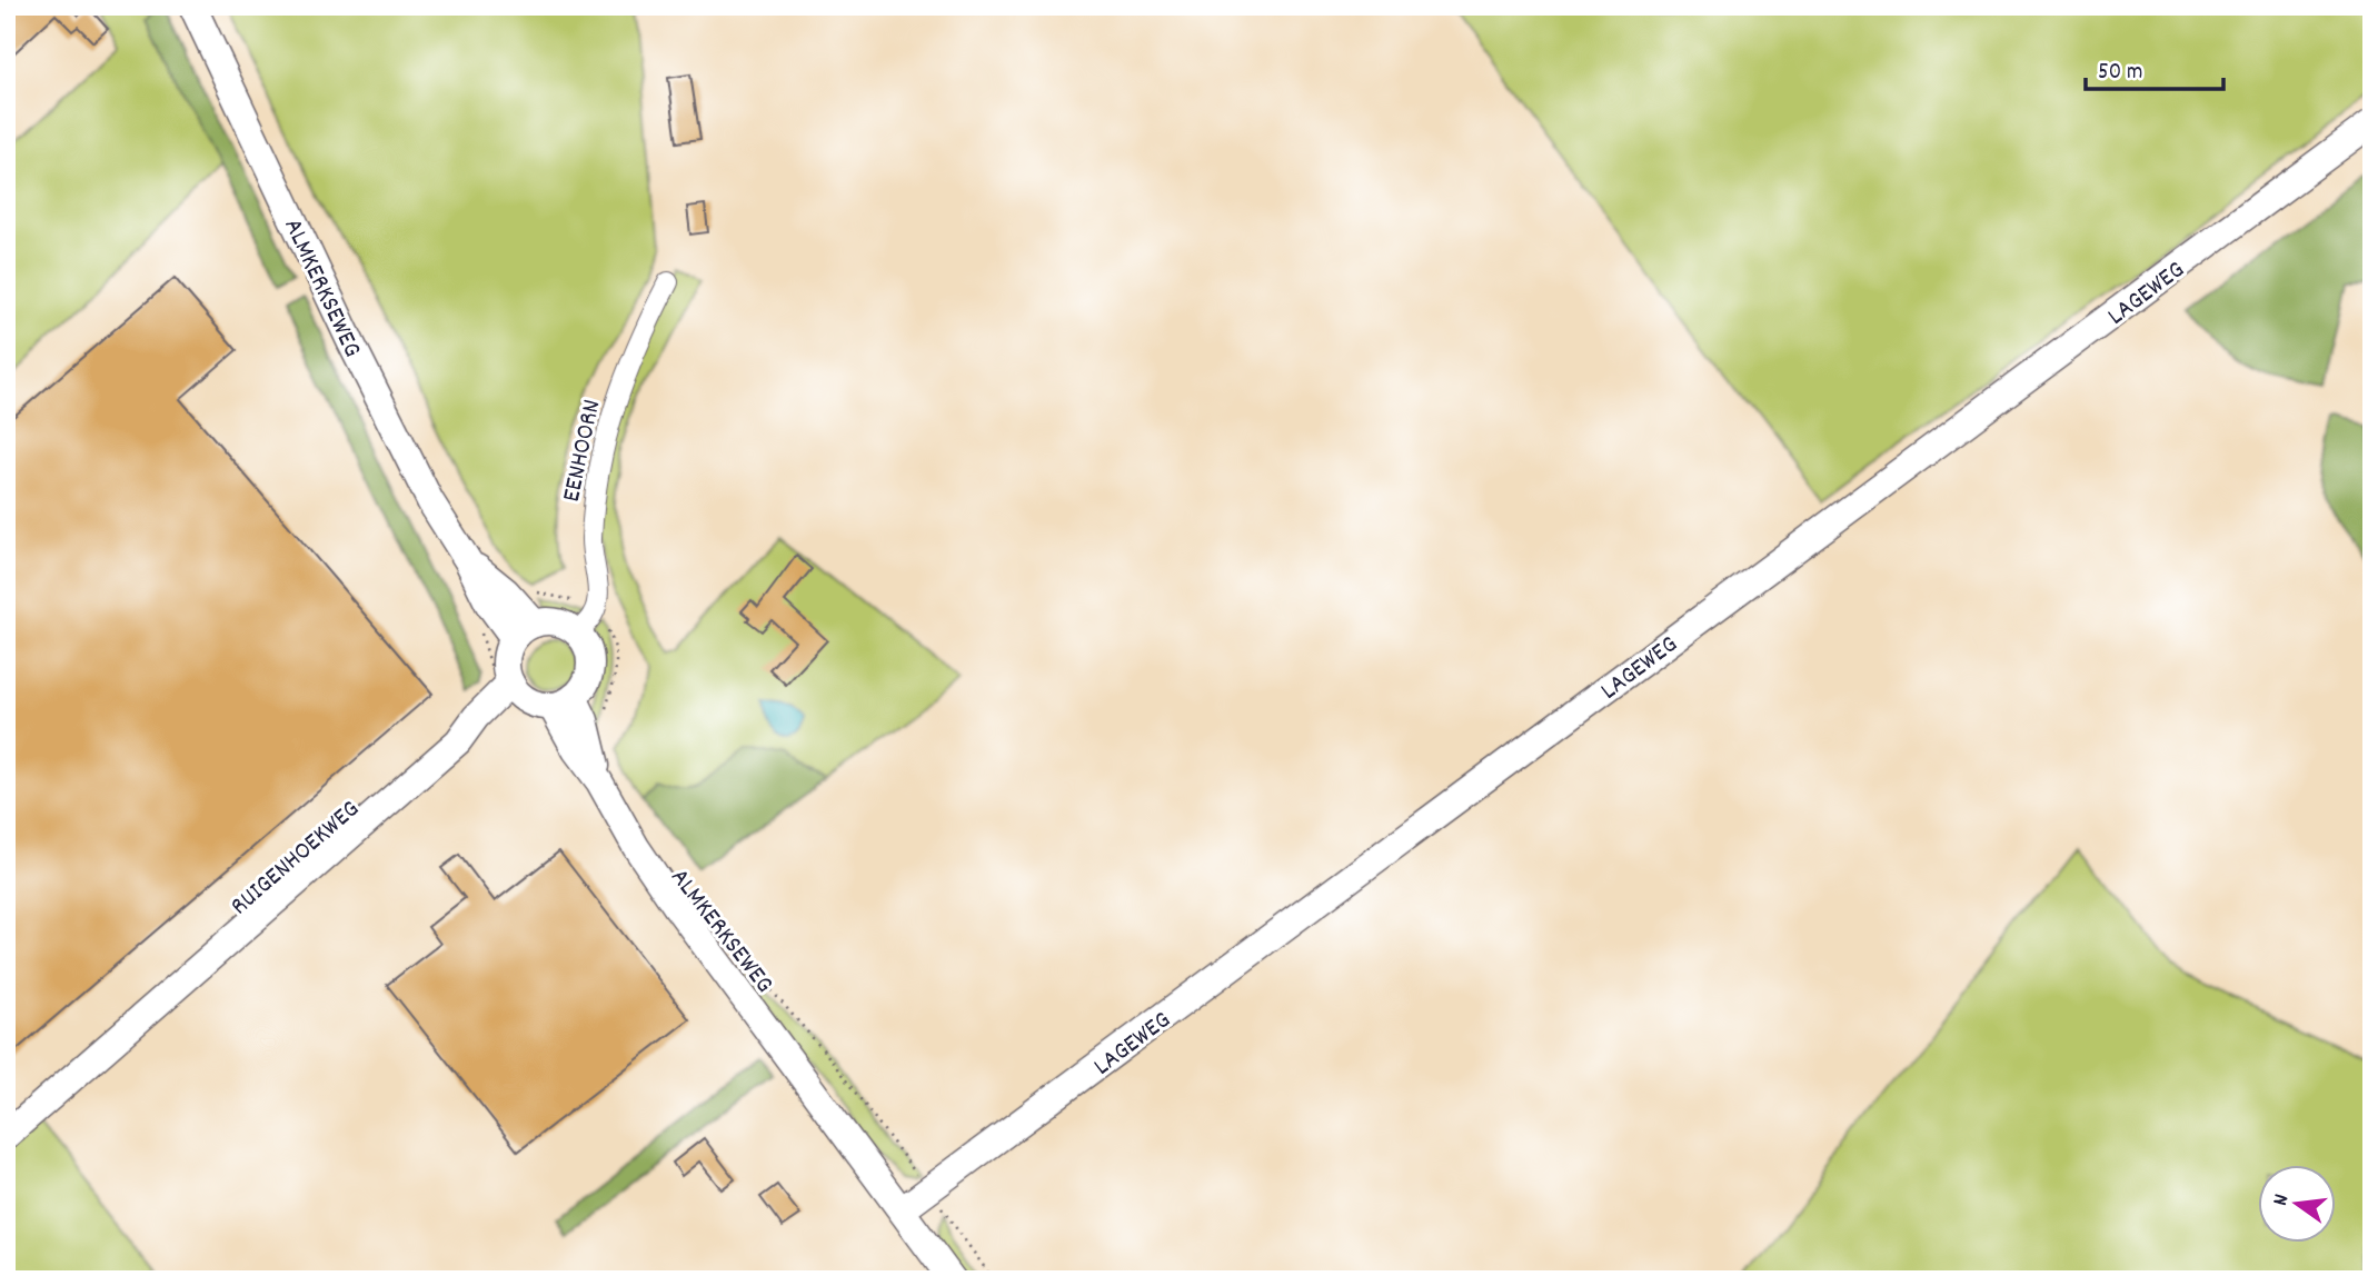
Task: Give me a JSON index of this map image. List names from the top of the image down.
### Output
{
  "streets": {
    "street": [
      "ALMKERKSEWEG",
      "LAGEWEG",
      "EENHOORN",
      "RUIGENHOEKWEG"
    ]
  },
  "crossings": [
    ["ALMKERKSEWEG", "LAGEWEG"],
    ["ALMKERKSEWEG", "EENHOORN"],
    ["ALMKERKSEWEG", "RUIGENHOEKWEG"],
    ["EENHOORN", "RUIGENHOEKWEG"]
  ],
  "scale_bar": "50 m",
  "north": "left"
}
